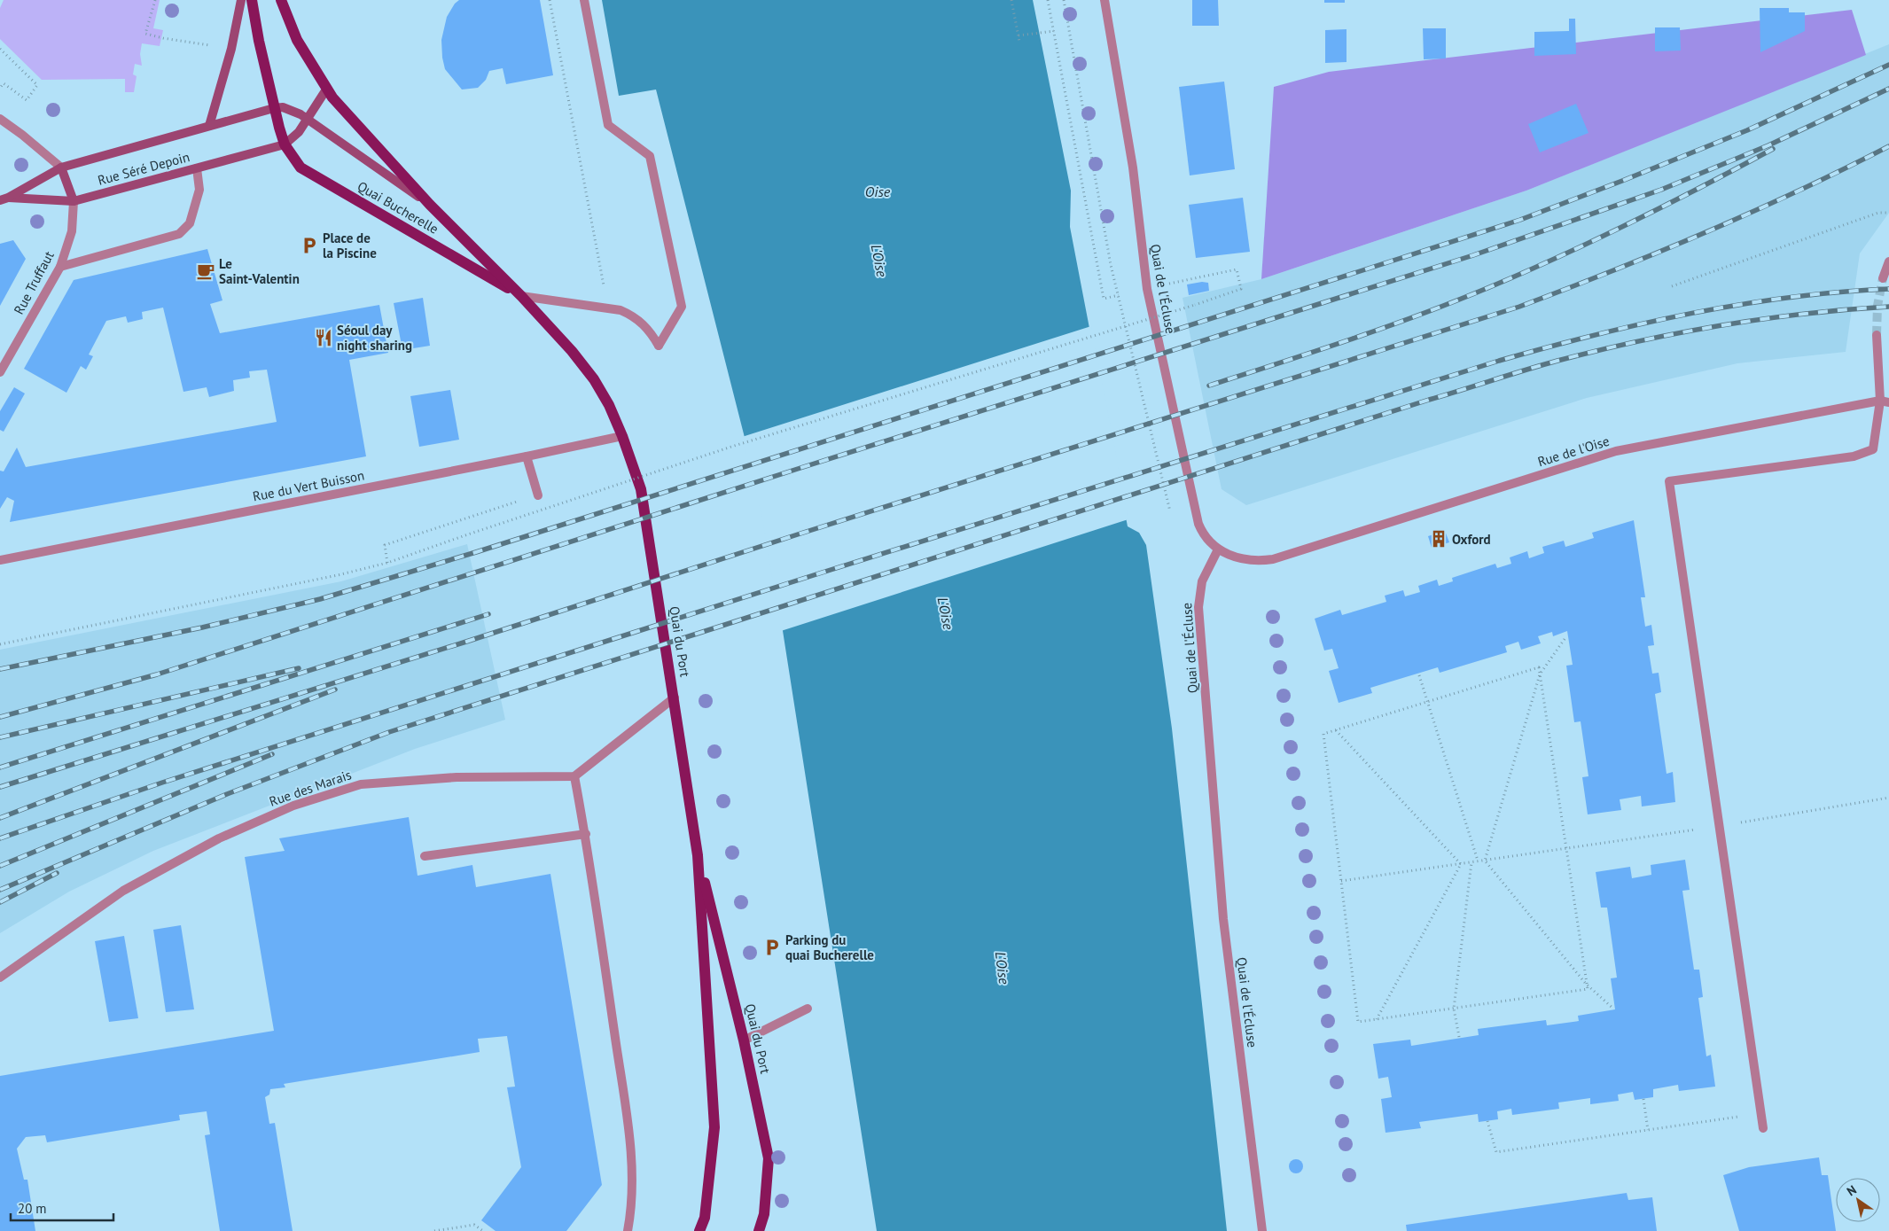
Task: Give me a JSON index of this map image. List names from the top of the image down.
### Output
{
  "streets": {
    "main road": ["Quai Bucherelle", "Quai du Port"],
    "street": [
      "Rue Séré Depoin",
      "Rue Truffaut",
      "Quai de l'Écluse",
      "Rue de l'Oise",
      "Rue du Vert Buisson",
      "Rue des Marais"
    ]
  },
  "crossings": [
    ["Rue Séré Depoin", "Quai Bucherelle"],
    ["Rue Séré Depoin", "Rue Truffaut"],
    ["Quai Bucherelle", "Rue du Vert Buisson"],
    ["Quai Bucherelle", "Quai du Port"],
    ["Quai de l'Écluse", "Rue de l'Oise"],
    ["Rue du Vert Buisson", "Quai du Port"]
  ],
  "water": ["Oise", "L'Oise"],
  "places": {
    "parking": ["Place de la Piscine", "Parking du quai Bucherelle"],
    "cafe": ["Le Saint-Valentin"],
    "restaurant": ["Séoul day night sharing"],
    "building": ["Oxford"]
  },
  "scale_bar": "20 m",
  "north": "top left"
}
